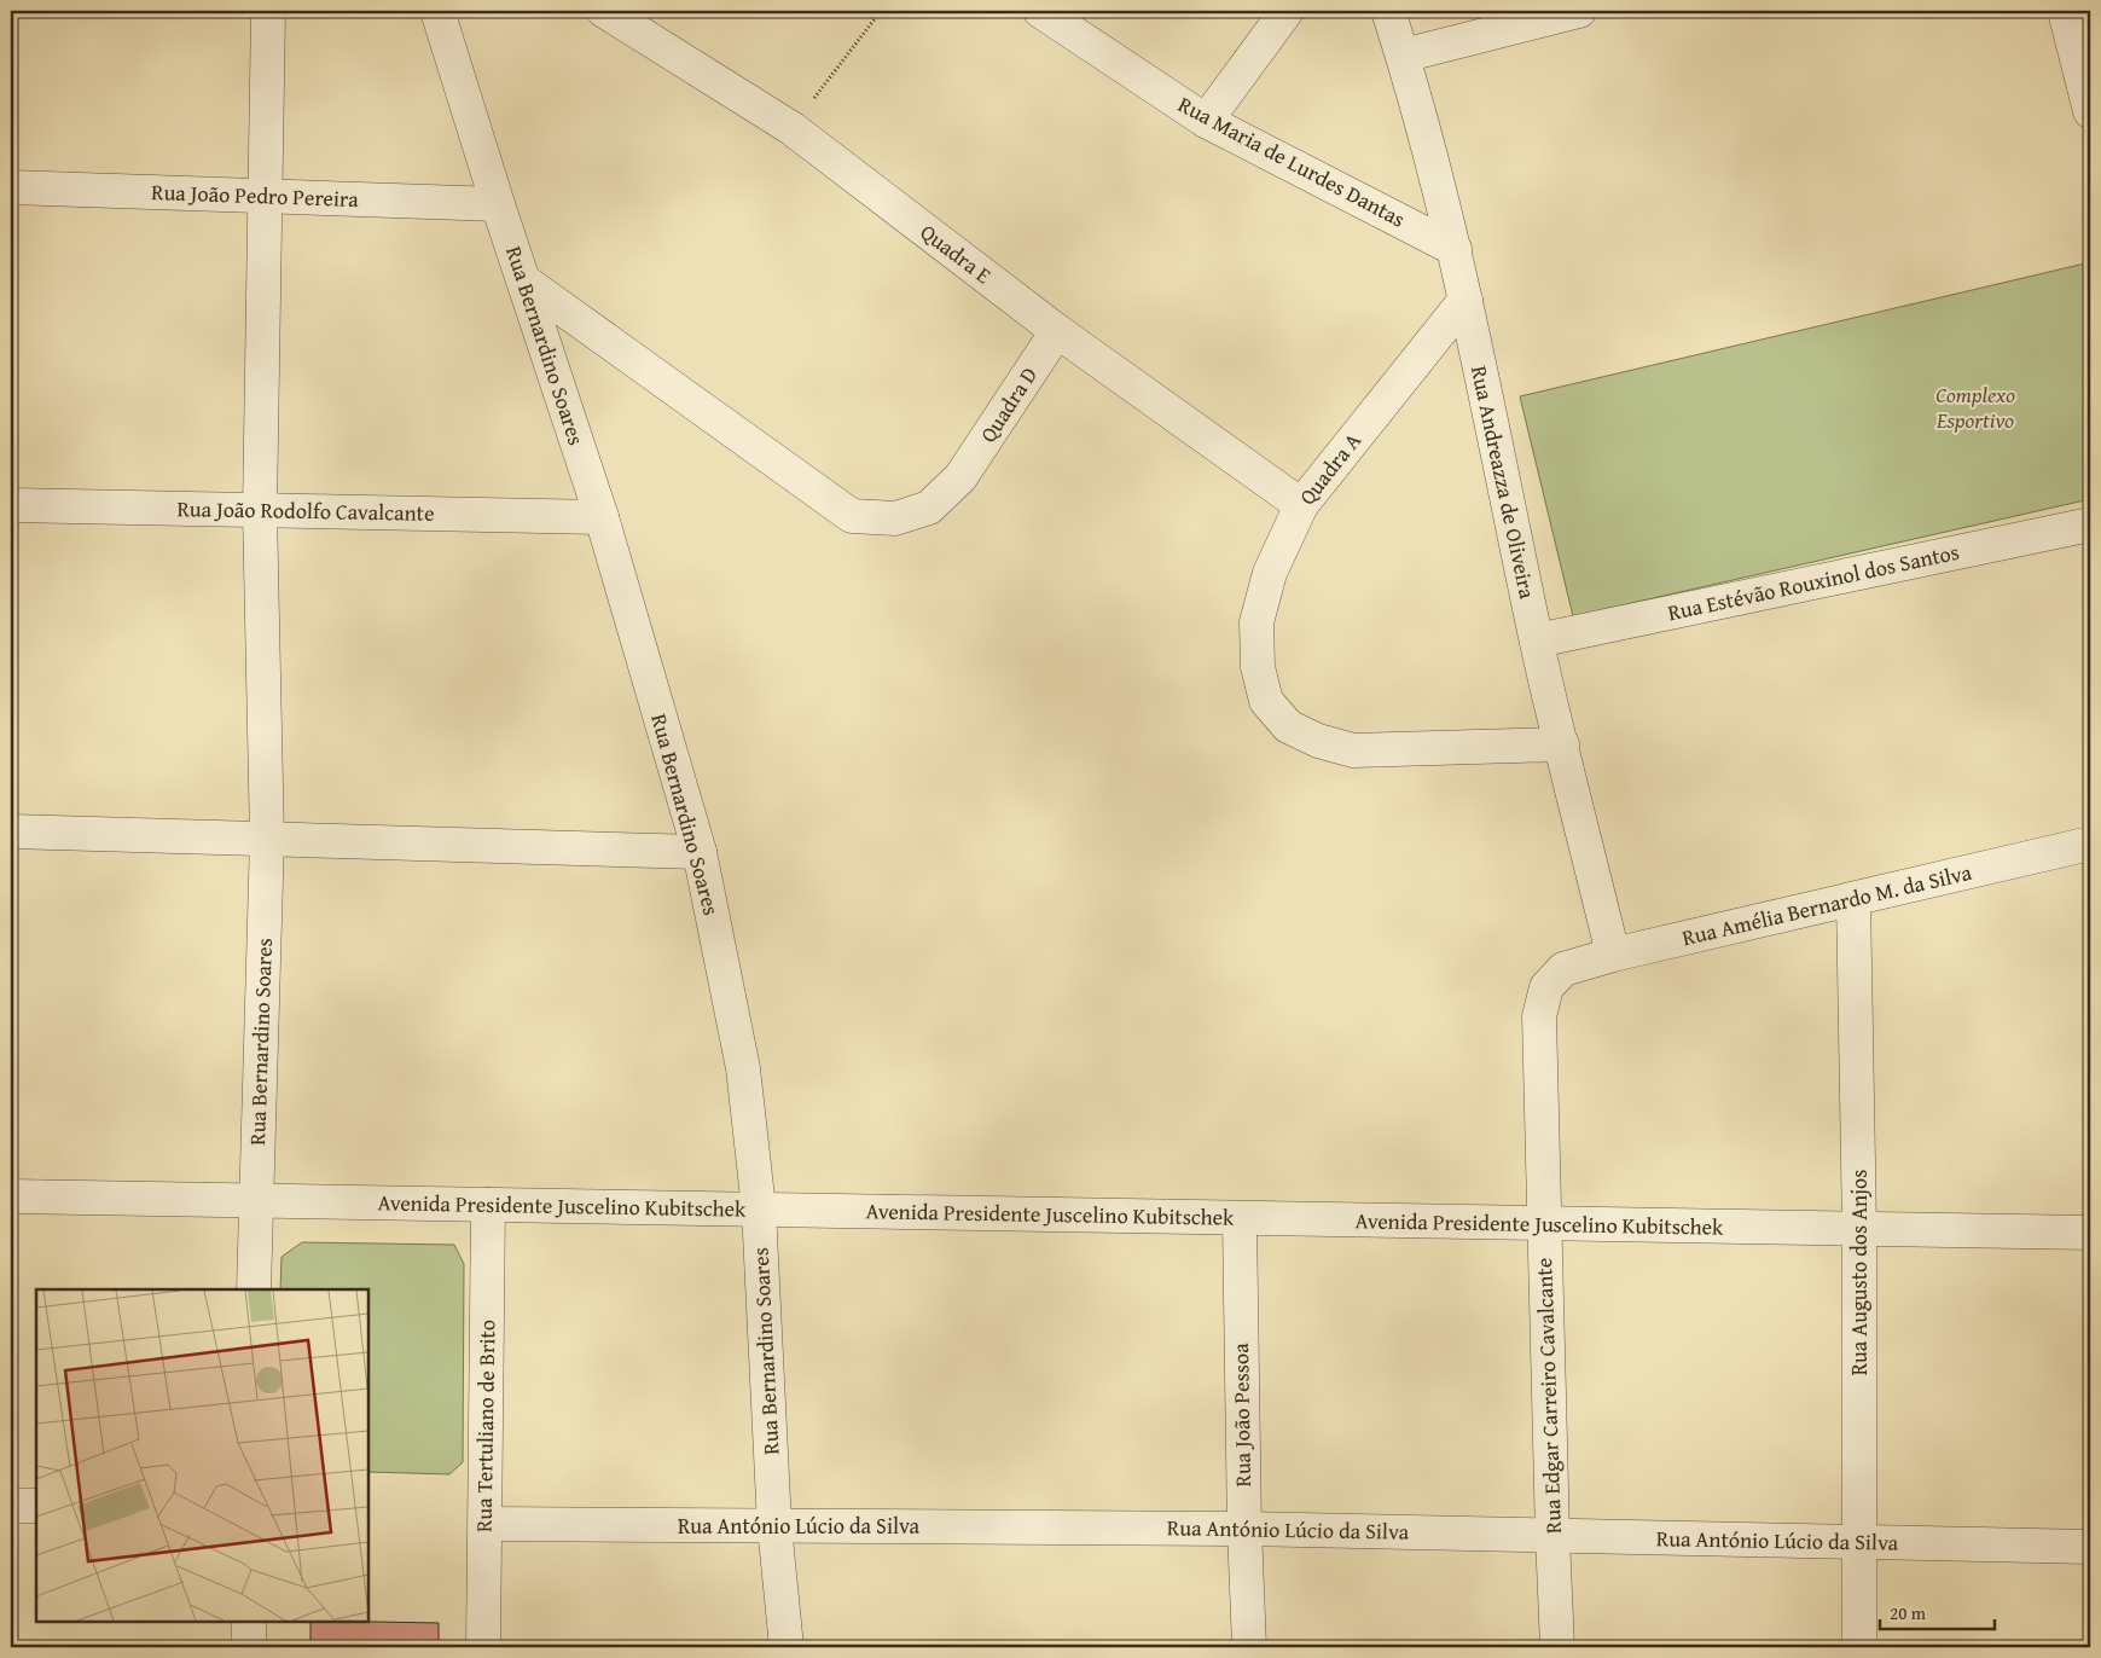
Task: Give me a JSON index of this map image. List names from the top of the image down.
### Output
{
  "streets": {
    "street": [
      "Rua Maria de Lurdes Dantas",
      "Rua João Pedro Pereira",
      "Quadra E",
      "Rua Bernardino Soares",
      "Quadra D",
      "Quadra A",
      "Rua Andreazza de Oliveira",
      "Rua João Rodolfo Cavalcante",
      "Rua Estévão Rouxinol dos Santos",
      "Rua Amélia Bernardo M. da Silva",
      "Avenida Presidente Juscelino Kubitschek",
      "Rua Augusto dos Anjos",
      "Rua Edgar Carreiro Cavalcante",
      "Rua João Pessoa",
      "Rua Tertuliano de Brito",
      "Rua António Lúcio da Silva"
    ]
  },
  "crossings": [
    ["Rua Maria de Lurdes Dantas", "Rua Andreazza de Oliveira"],
    ["Rua João Pedro Pereira", "Rua Bernardino Soares"],
    ["Quadra E", "Quadra D"],
    ["Quadra E", "Quadra A"],
    ["Rua Bernardino Soares", "Quadra D"],
    ["Rua Bernardino Soares", "Rua João Rodolfo Cavalcante"],
    ["Rua Bernardino Soares", "Avenida Presidente Juscelino Kubitschek"],
    ["Rua Bernardino Soares", "Rua António Lúcio da Silva"],
    ["Quadra A", "Rua Andreazza de Oliveira"],
    ["Rua Andreazza de Oliveira", "Rua Estévão Rouxinol dos Santos"],
    ["Rua Andreazza de Oliveira", "Rua Amélia Bernardo M. da Silva"],
    ["Rua Amélia Bernardo M. da Silva", "Rua Augusto dos Anjos"],
    ["Rua Amélia Bernardo M. da Silva", "Rua Edgar Carreiro Cavalcante"],
    ["Avenida Presidente Juscelino Kubitschek", "Rua Augusto dos Anjos"],
    ["Avenida Presidente Juscelino Kubitschek", "Rua Edgar Carreiro Cavalcante"],
    ["Avenida Presidente Juscelino Kubitschek", "Rua João Pessoa"],
    ["Avenida Presidente Juscelino Kubitschek", "Rua Tertuliano de Brito"],
    ["Rua Augusto dos Anjos", "Rua António Lúcio da Silva"],
    ["Rua Edgar Carreiro Cavalcante", "Rua António Lúcio da Silva"],
    ["Rua João Pessoa", "Rua António Lúcio da Silva"],
    ["Rua Tertuliano de Brito", "Rua António Lúcio da Silva"]
  ],
  "parks": ["Complexo Esportivo"],
  "scale_bar": "20 m"
}
